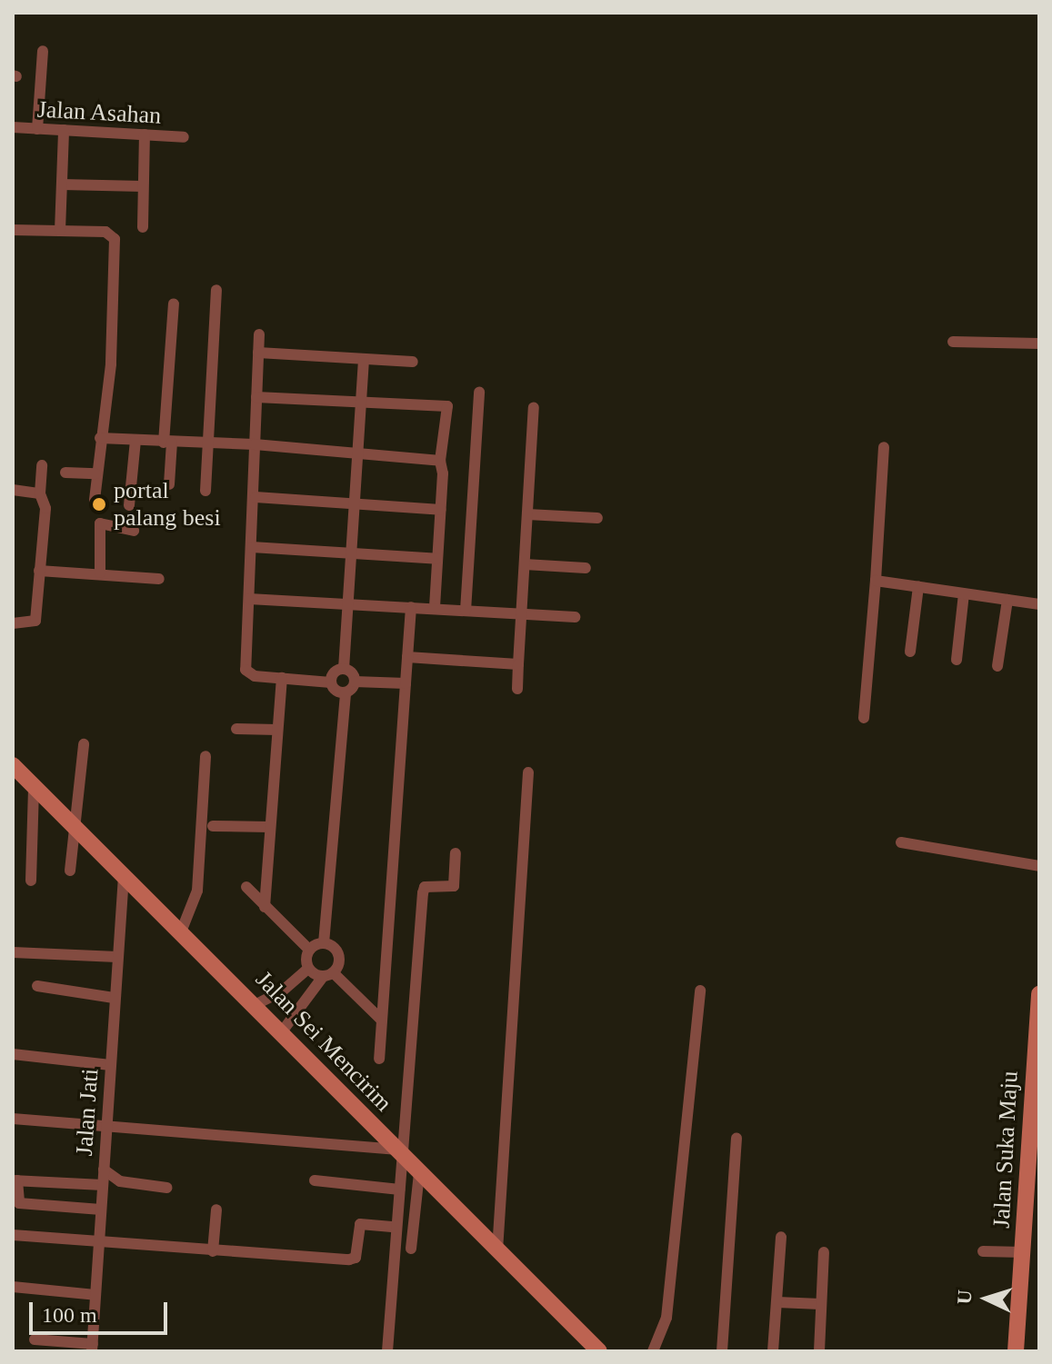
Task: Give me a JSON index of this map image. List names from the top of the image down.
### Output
{
  "streets": {
    "street": [
      "Jalan Asahan",
      "Jalan Sei Mencirim",
      "Jalan Jati",
      "Jalan Suka Maju"
    ]
  },
  "crossings": [
    ["Jalan Sei Mencirim", "Jalan Jati"]
  ],
  "places": ["portal palang besi"],
  "scale_bar": "100 m",
  "north": "left"
}
